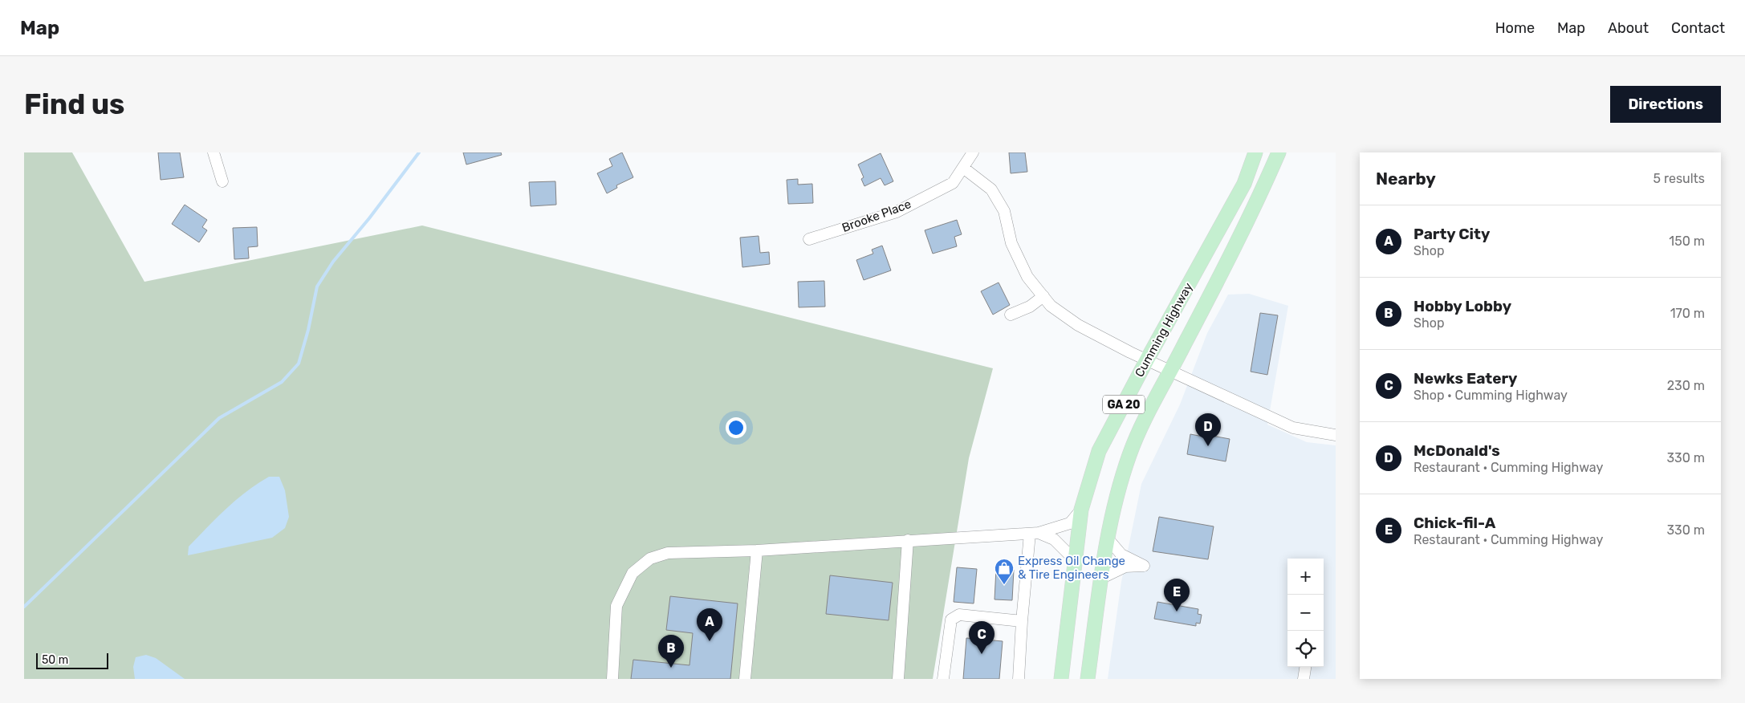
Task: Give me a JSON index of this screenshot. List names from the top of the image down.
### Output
{
  "streets": {
    "main road": ["Cumming Highway", "GA 20"],
    "street": ["Brooke Place"]
  },
  "places": {
    "shop": ["Express Oil Change & Tire Engineers"]
  },
  "scale_bar": "50 m",
  "page": {
    "header": "Map",
    "nav": [
      "Home",
      "Map",
      "About",
      "Contact"
    ],
    "buttons": "Directions",
    "title": "Find us",
    "heading": ["Nearby", "5 results"],
    "list": [
      {
        "mark": "A",
        "name": "Party City",
        "note": "Shop",
        "value": "150 m"
      },
      {
        "mark": "B",
        "name": "Hobby Lobby",
        "note": "Shop",
        "value": "170 m"
      },
      {
        "mark": "C",
        "name": "Newks Eatery",
        "note": "Shop · Cumming Highway",
        "value": "230 m"
      },
      {
        "mark": "D",
        "name": "McDonald's",
        "note": "Restaurant · Cumming Highway",
        "value": "330 m"
      },
      {
        "mark": "E",
        "name": "Chick-fil-A",
        "note": "Restaurant · Cumming Highway",
        "value": "330 m"
      }
    ],
    "pins": [
      "D",
      "E",
      "A",
      "C",
      "B"
    ],
    "map_buttons": ["+", "−"],
    "scale": "50 m"
  }
}
